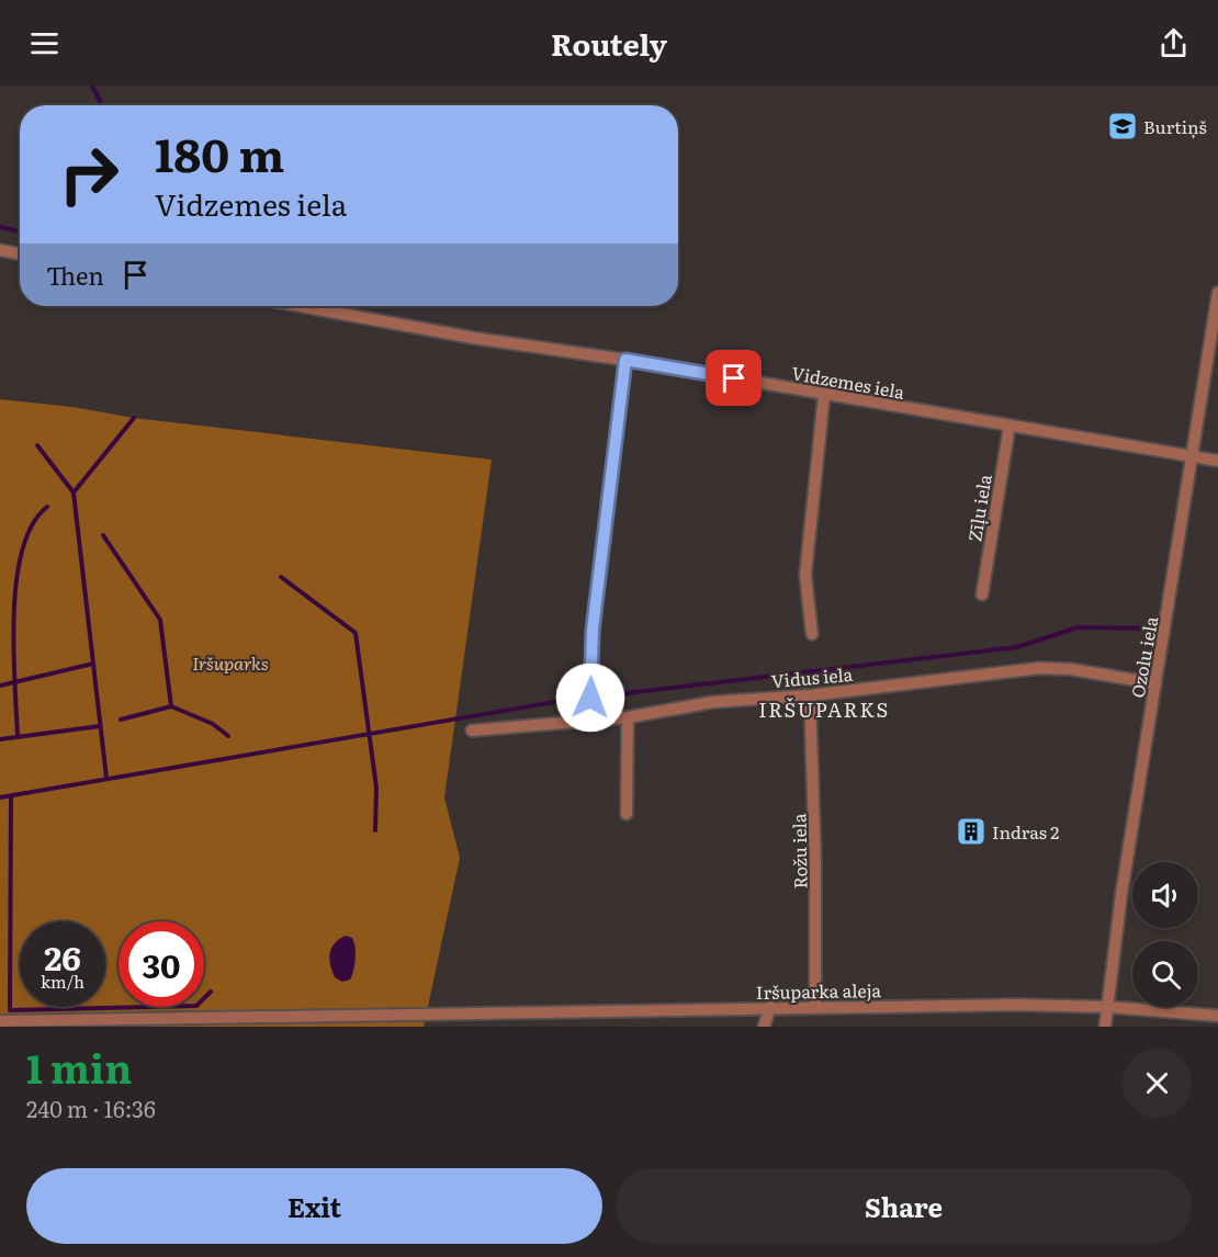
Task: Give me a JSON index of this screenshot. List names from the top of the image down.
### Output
{
  "streets": {
    "street": [
      "Vidzemes iela",
      "Zīļu iela",
      "Ozolu iela",
      "Vidus iela",
      "Rožu iela",
      "Iršuparka aleja"
    ]
  },
  "crossings": [
    ["Vidzemes iela", "Zīļu iela"],
    ["Vidzemes iela", "Ozolu iela"],
    ["Ozolu iela", "Vidus iela"],
    ["Ozolu iela", "Iršuparka aleja"],
    ["Vidus iela", "Rožu iela"],
    ["Rožu iela", "Iršuparka aleja"]
  ],
  "districts": ["IRŠUPARKS"],
  "parks": ["Iršuparks"],
  "places": {
    "school or university": ["Burtiņš"],
    "building": ["Indras 2"]
  },
  "page": {
    "header": "Routely",
    "turn": ["180 m", "Vidzemes iela"],
    "then": "Then",
    "speed": "26 km/h",
    "limit": "30",
    "heading": ["1 min", "240 m · 16:36"],
    "buttons": ["Exit", "Share"]
  }
}
